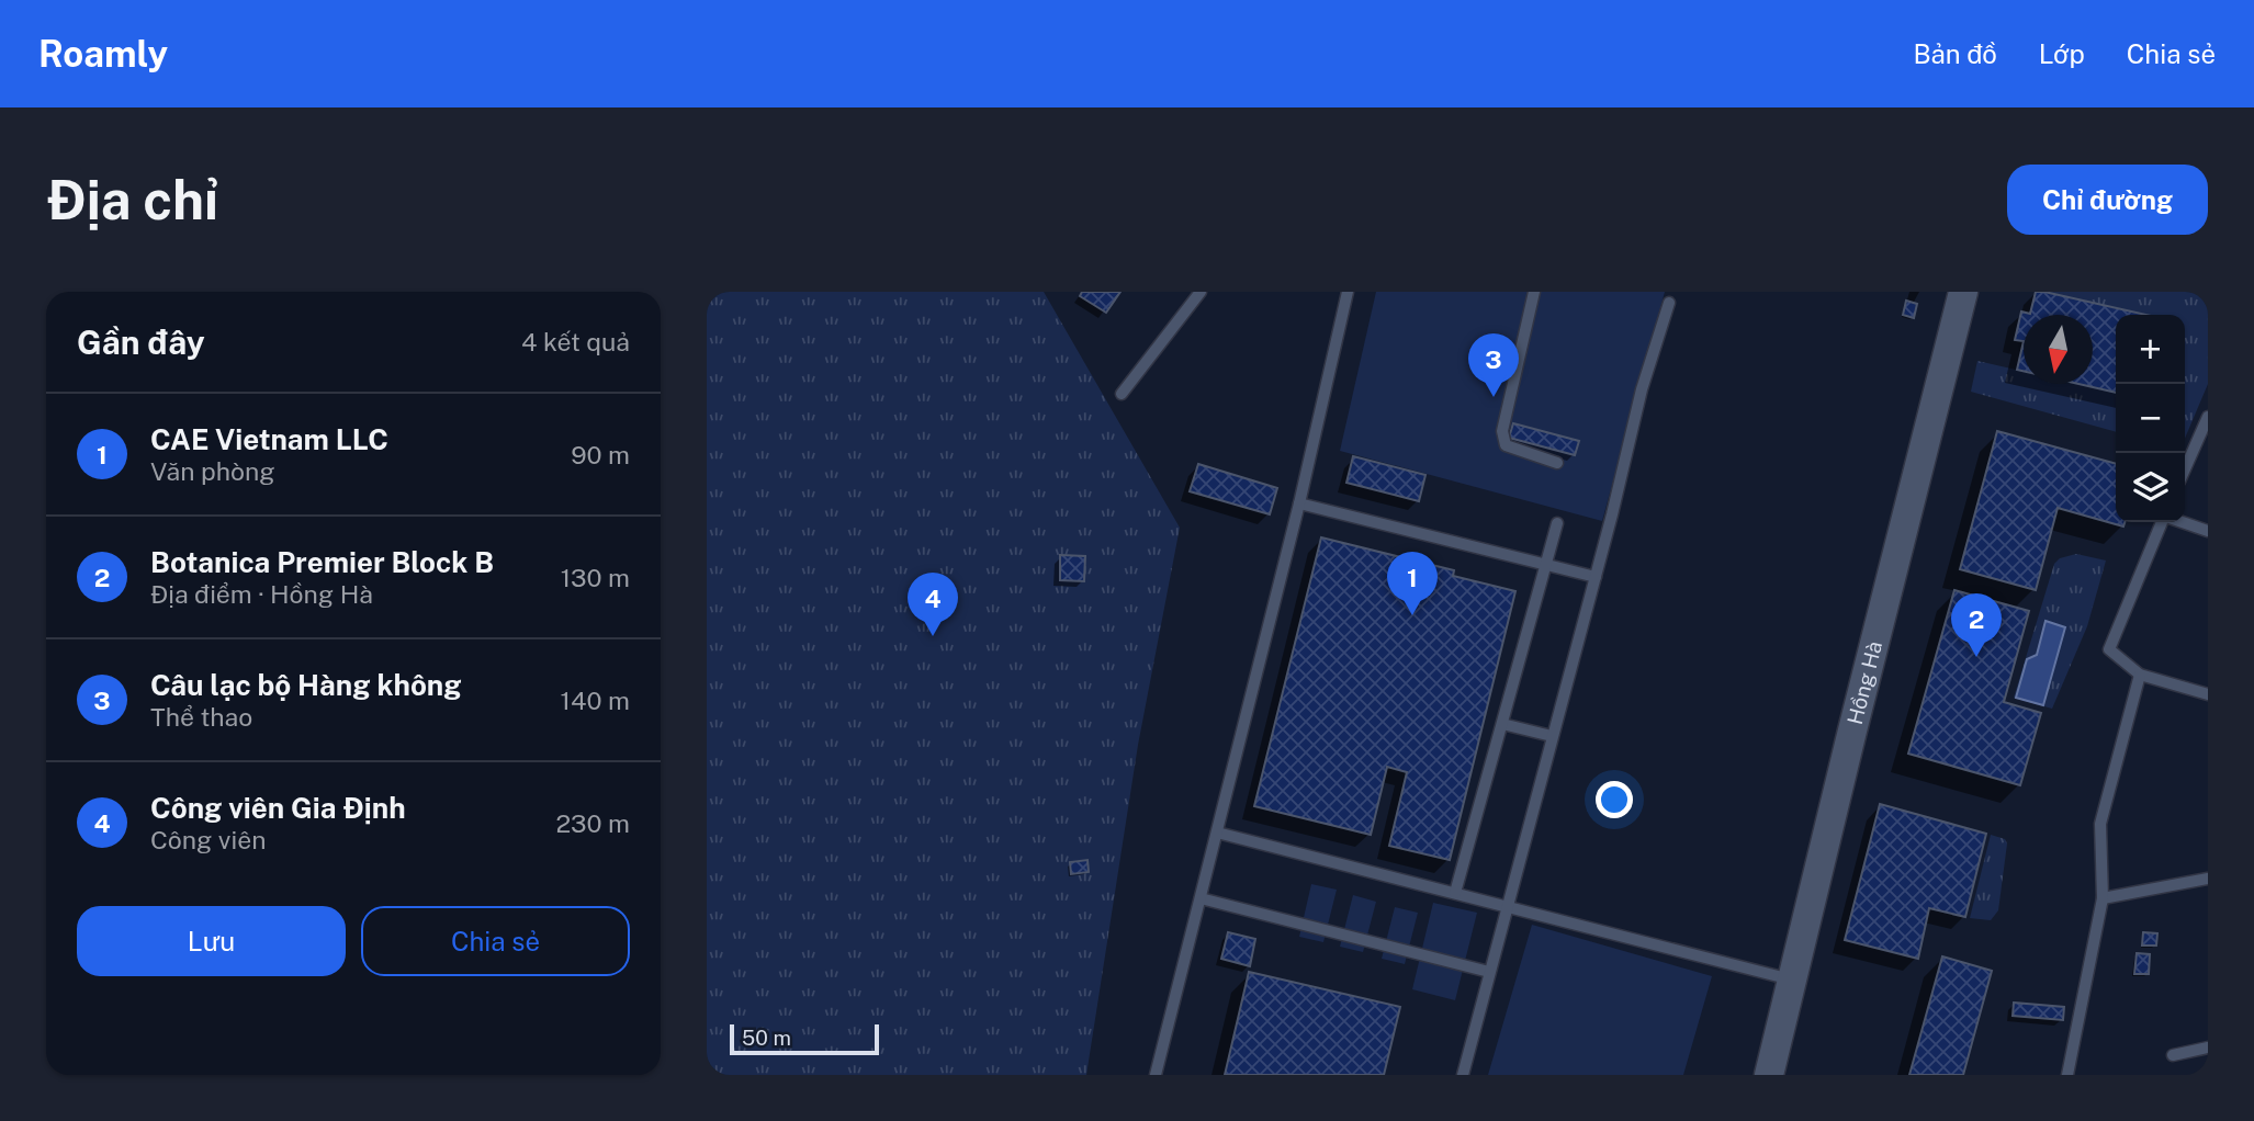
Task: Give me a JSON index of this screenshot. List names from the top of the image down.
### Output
{
  "streets": {
    "street": ["Hồng Hà"]
  },
  "scale_bar": "50 m",
  "north": "bottom",
  "page": {
    "header": "Roamly",
    "nav": ["Bản đồ", "Lớp", "Chia sẻ"],
    "buttons": [
      "Chỉ đường",
      ["Lưu", "Chia sẻ"]
    ],
    "title": "Địa chỉ",
    "heading": ["Gần đây", "4 kết quả"],
    "map_buttons": ["+", "−"],
    "pins": [
      "3",
      "1",
      "4",
      "2"
    ],
    "list": [
      {
        "mark": "1",
        "name": "CAE Vietnam LLC",
        "note": "Văn phòng",
        "value": "90 m"
      },
      {
        "mark": "2",
        "name": "Botanica Premier Block B",
        "note": "Địa điểm · Hồng Hà",
        "value": "130 m"
      },
      {
        "mark": "3",
        "name": "Câu lạc bộ Hàng không",
        "note": "Thể thao",
        "value": "140 m"
      },
      {
        "mark": "4",
        "name": "Công viên Gia Định",
        "note": "Công viên",
        "value": "230 m"
      }
    ],
    "scale": "50 m"
  }
}
